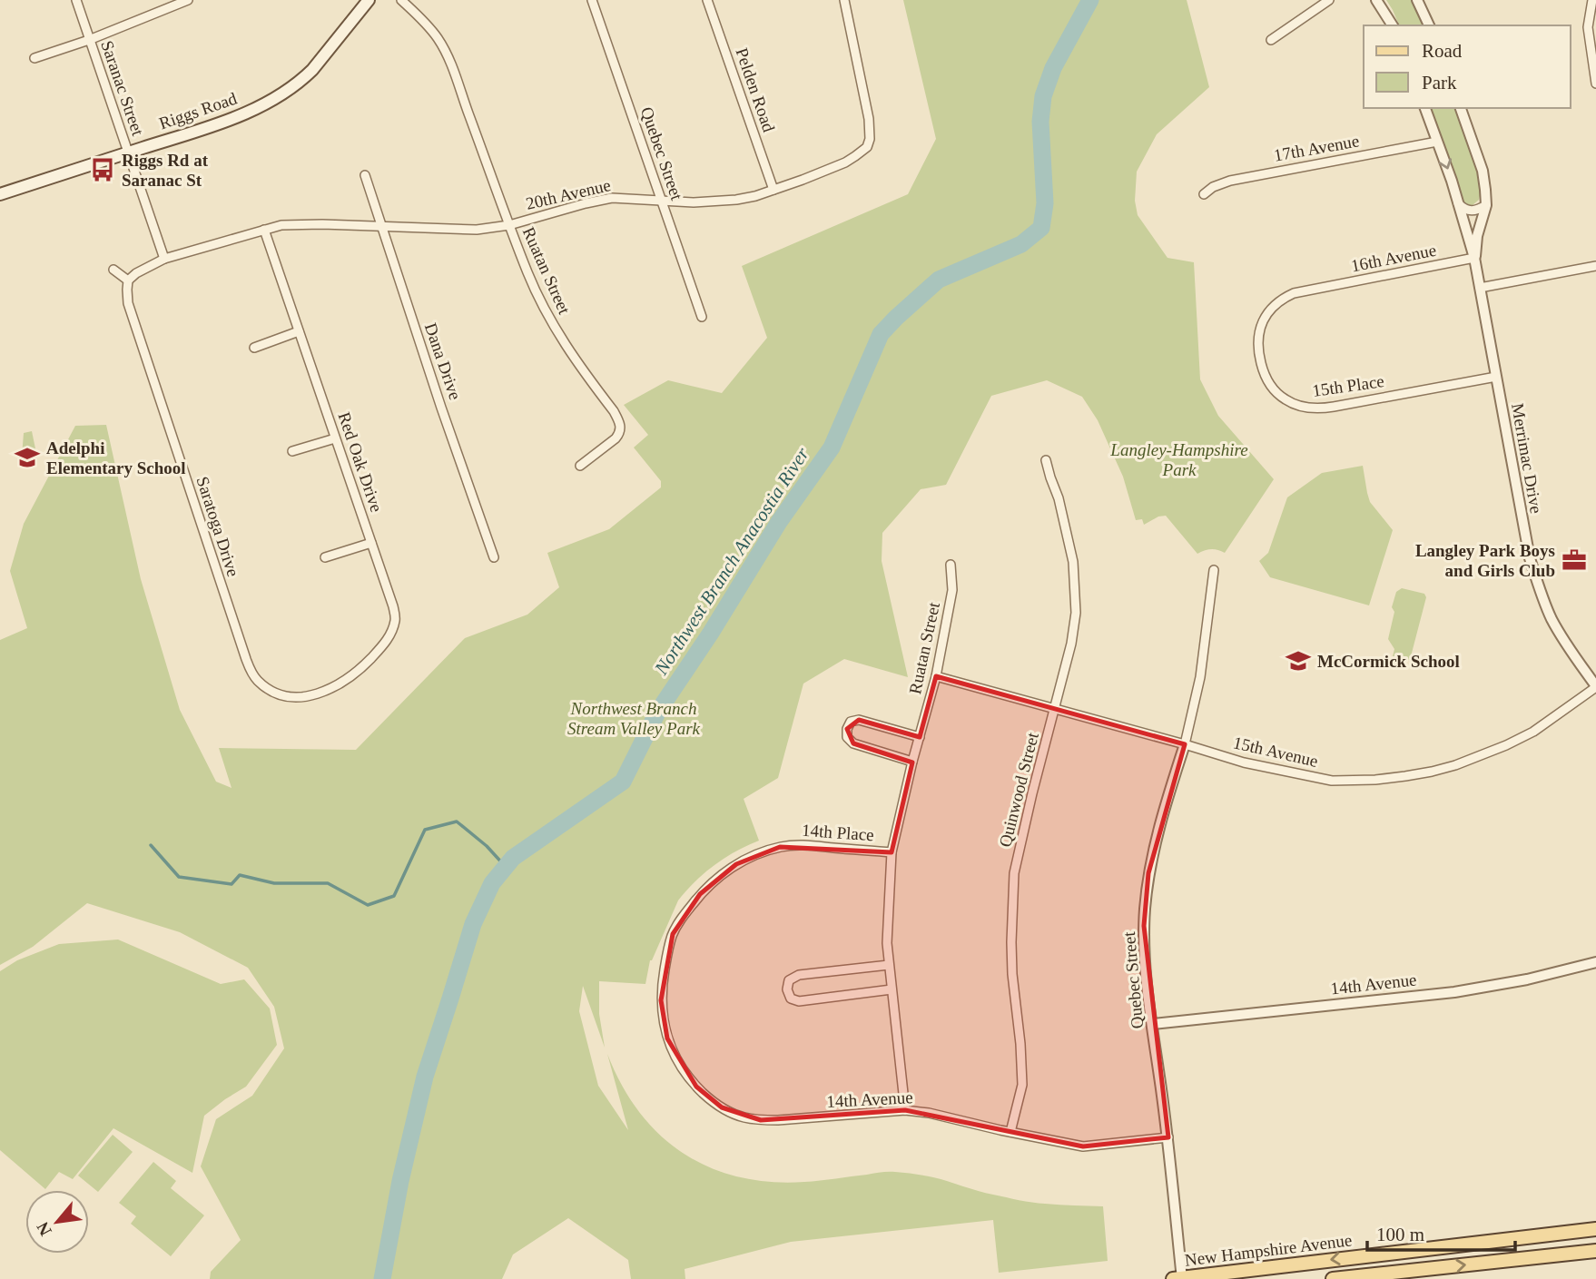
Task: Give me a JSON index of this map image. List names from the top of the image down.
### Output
{
  "streets": {
    "main road": ["Riggs Road", "New Hampshire Avenue"],
    "street": [
      "Saranac Street",
      "Pelden Road",
      "17th Avenue",
      "Quebec Street",
      "20th Avenue",
      "16th Avenue",
      "Ruatan Street",
      "Dana Drive",
      "15th Place",
      "Merrimac Drive",
      "Red Oak Drive",
      "Saratoga Drive",
      "15th Avenue",
      "Quinwood Street",
      "14th Place",
      "14th Avenue"
    ]
  },
  "crossings": [
    ["Saranac Street", "Riggs Road"],
    ["Saranac Street", "20th Avenue"],
    ["Pelden Road", "20th Avenue"],
    ["17th Avenue", "Merrimac Drive"],
    ["Quebec Street", "20th Avenue"],
    ["Quebec Street", "15th Avenue"],
    ["Quebec Street", "14th Avenue"],
    ["Quebec Street", "New Hampshire Avenue"],
    ["20th Avenue", "Ruatan Street"],
    ["20th Avenue", "Dana Drive"],
    ["20th Avenue", "Red Oak Drive"],
    ["20th Avenue", "Saratoga Drive"],
    ["16th Avenue", "15th Place"],
    ["16th Avenue", "Merrimac Drive"],
    ["Ruatan Street", "15th Avenue"],
    ["Ruatan Street", "14th Place"],
    ["Ruatan Street", "14th Avenue"],
    ["15th Place", "Merrimac Drive"],
    ["Merrimac Drive", "15th Avenue"],
    ["Red Oak Drive", "Saratoga Drive"],
    ["15th Avenue", "Quinwood Street"],
    ["Quinwood Street", "14th Avenue"],
    ["14th Place", "14th Avenue"]
  ],
  "water": ["Northwest Branch Anacostia River"],
  "parks": ["Langley-Hampshire Park", "Northwest Branch Stream Valley Park"],
  "places": {
    "bus stop": ["Riggs Rd at Saranac St"],
    "school or university": ["Adelphi Elementary School", "McCormick School"],
    "office": ["Langley Park Boys and Girls Club"]
  },
  "legend": ["Road", "Park"],
  "scale_bar": "100 m",
  "north": "bottom left"
}
